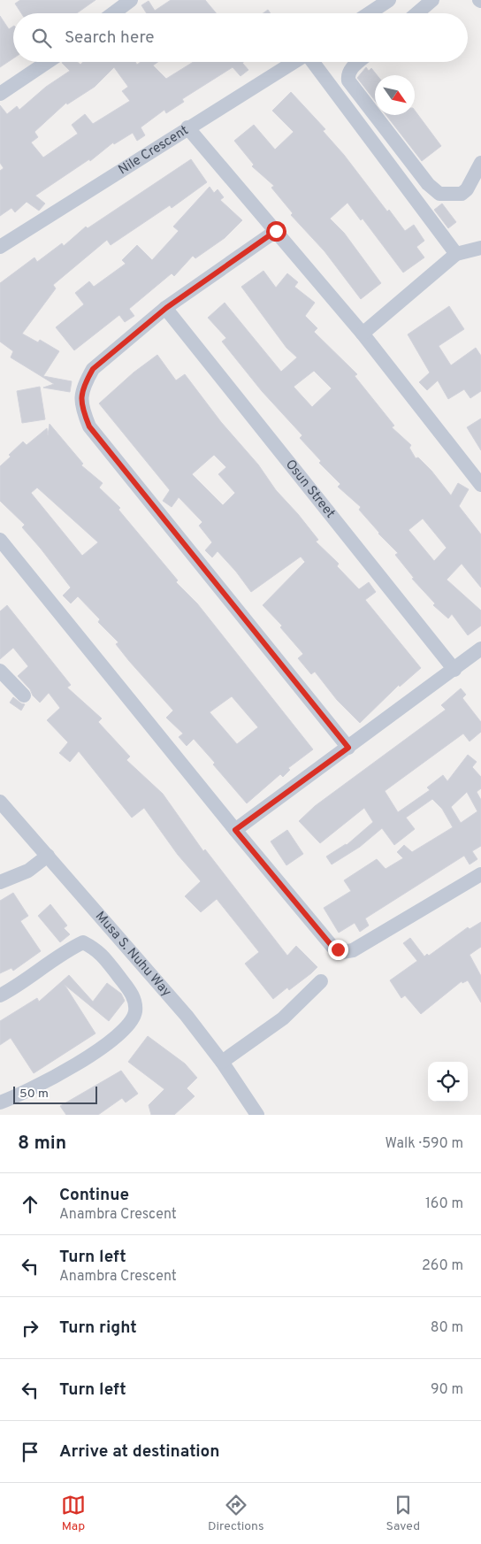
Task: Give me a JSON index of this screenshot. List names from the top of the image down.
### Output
{
  "streets": {
    "street": ["Nile Crescent", "Osun Street", "Musa S. Nuhu Way"]
  },
  "scale_bar": "50 m",
  "north": "bottom right",
  "page": {
    "search": "Search here",
    "scale": "50 m",
    "heading": ["8 min", "Walk · 590 m"],
    "list": [
      ["Continue", "Anambra Crescent", "160 m"],
      ["Turn left", "Anambra Crescent", "260 m"],
      ["Turn right", "80 m"],
      ["Turn left", "90 m"],
      "Arrive at destination"
    ],
    "nav": ["Map", "Directions", "Saved"]
  }
}
